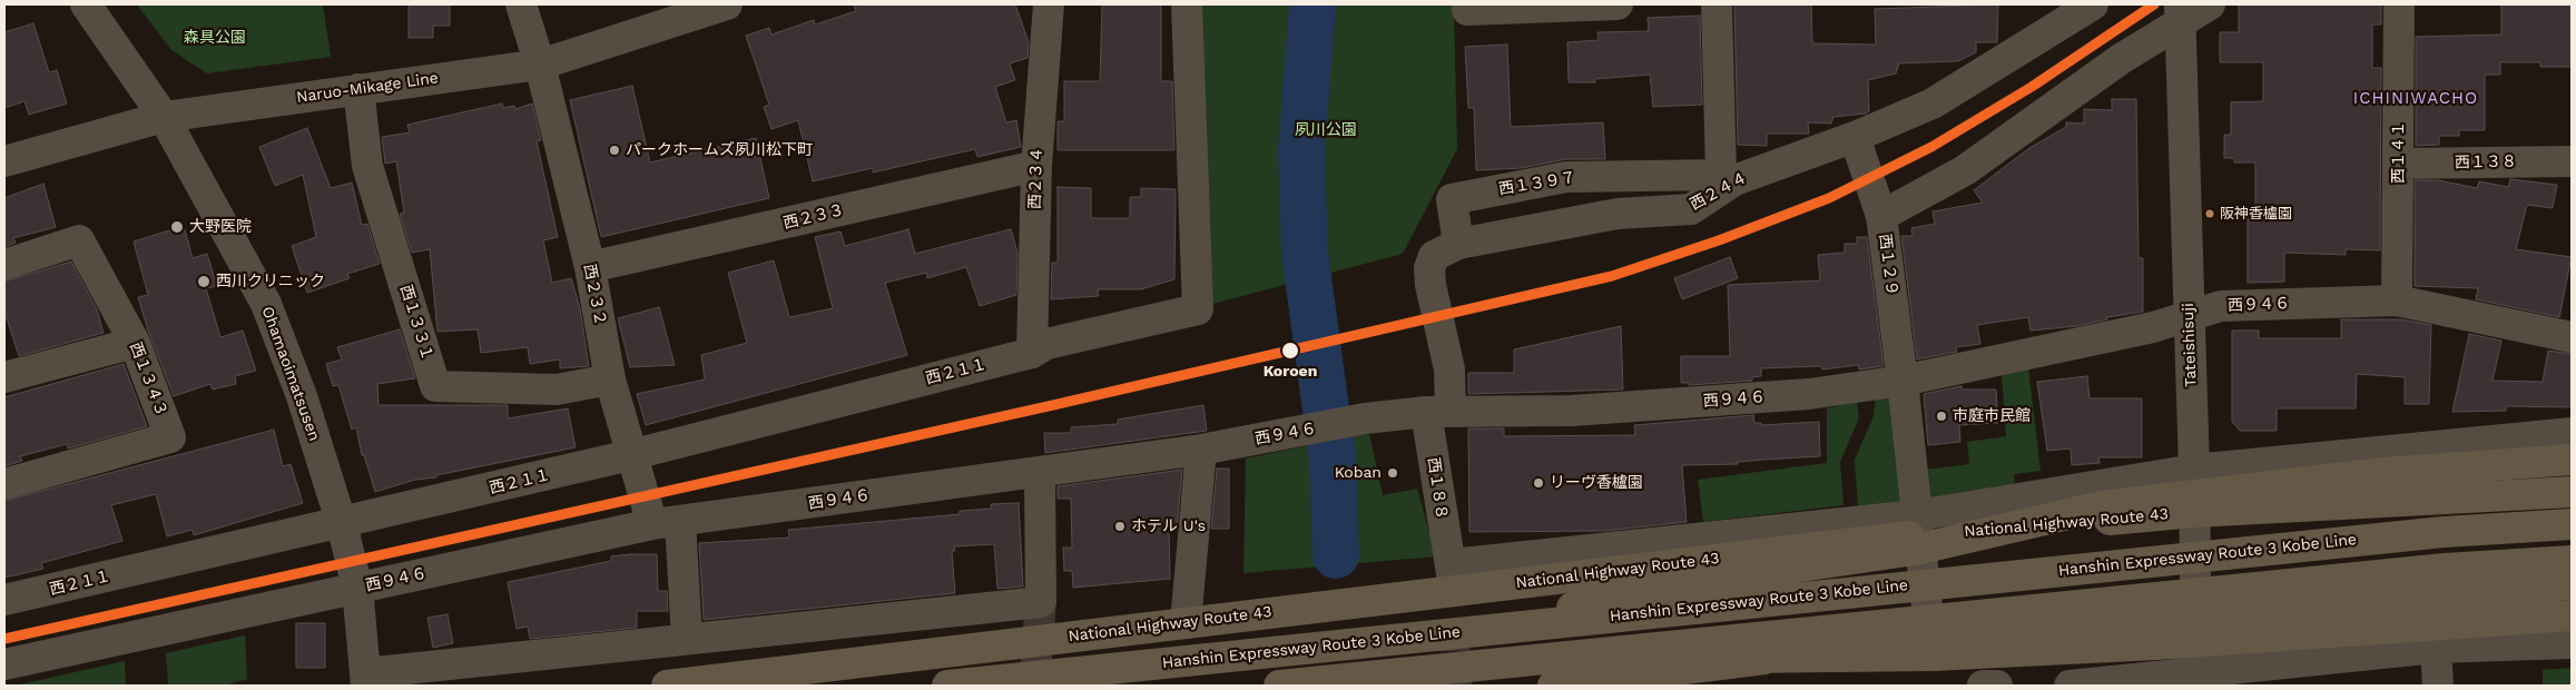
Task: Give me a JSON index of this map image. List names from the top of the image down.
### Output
{
  "streets": {
    "highway": ["National Highway Route 43", "Hanshin Expressway Route 3 Kobe Line"],
    "street": [
      "Naruo-Mikage Line",
      "西１４１",
      "西１３８",
      "西２３４",
      "西１３９７",
      "西２４４",
      "西２３３",
      "西１２９",
      "西２３２",
      "西９４６",
      "西１３３１",
      "Tateishisuji",
      "西２１１",
      "Ohamaoimatsusen",
      "西１３４３",
      "西１８８"
    ]
  },
  "crossings": [
    ["Naruo-Mikage Line", "西２３２"],
    ["Naruo-Mikage Line", "西１３３１"],
    ["Naruo-Mikage Line", "Ohamaoimatsusen"],
    ["西１４１", "西１３８"],
    ["西１４１", "西９４６"],
    ["西２３４", "西２３３"],
    ["西２３４", "西２１１"],
    ["西１３９７", "西２４４"],
    ["西２４４", "西９４６"],
    ["西２４４", "西１８８"],
    ["西２３３", "西２３２"],
    ["西１２９", "西９４６"],
    ["西１２９", "Tateishisuji"],
    ["西１２９", "西１８８"],
    ["西１２９", "National Highway Route 43"],
    ["西２３２", "西９４６"],
    ["西２３２", "西１３３１"],
    ["西２３２", "西２１１"],
    ["西９４６", "Tateishisuji"],
    ["西９４６", "Ohamaoimatsusen"],
    ["西９４６", "西１８８"],
    ["Tateishisuji", "National Highway Route 43"],
    ["西２１１", "Ohamaoimatsusen"],
    ["西１８８", "National Highway Route 43"]
  ],
  "districts": ["ICHINIWACHO"],
  "parks": ["森具公園", "夙川公園"],
  "places": [
    "パークホームズ夙川松下町",
    "阪神香櫨園",
    "大野医院",
    "西川クリニック",
    "Koroen",
    "市庭市民館",
    "Koban",
    "リーヴ香櫨園",
    "ホテル U's"
  ]
}
